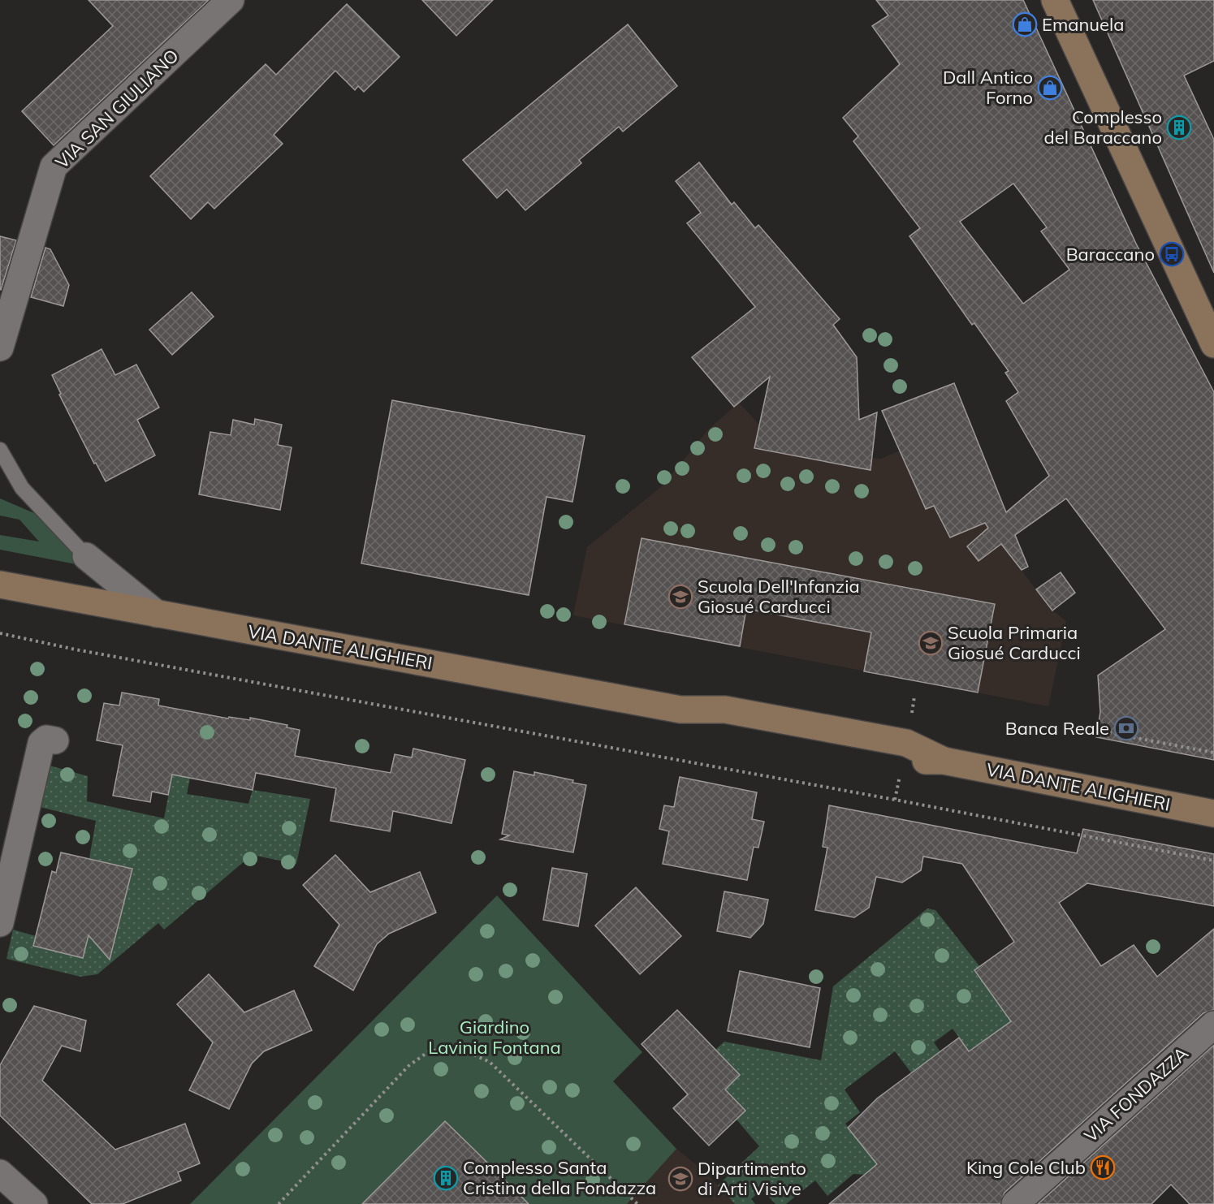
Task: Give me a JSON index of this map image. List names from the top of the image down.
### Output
{
  "streets": {
    "street": ["VIA SAN GIULIANO", "VIA DANTE ALIGHIERI", "VIA FONDAZZA"]
  },
  "parks": ["Giardino Lavinia Fontana"],
  "places": {
    "shop": ["Emanuela", "Dall Antico Forno"],
    "building": ["Complesso del Baraccano", "Complesso Santa Cristina della Fondazza"],
    "bus stop": ["Baraccano"],
    "school or university": ["Scuola Dell'Infanzia Giosué Carducci", "Scuola Primaria Giosué Carducci", "Dipartimento di Arti Visive"],
    "bank": ["Banca Reale"],
    "restaurant": ["King Cole Club"]
  }
}
